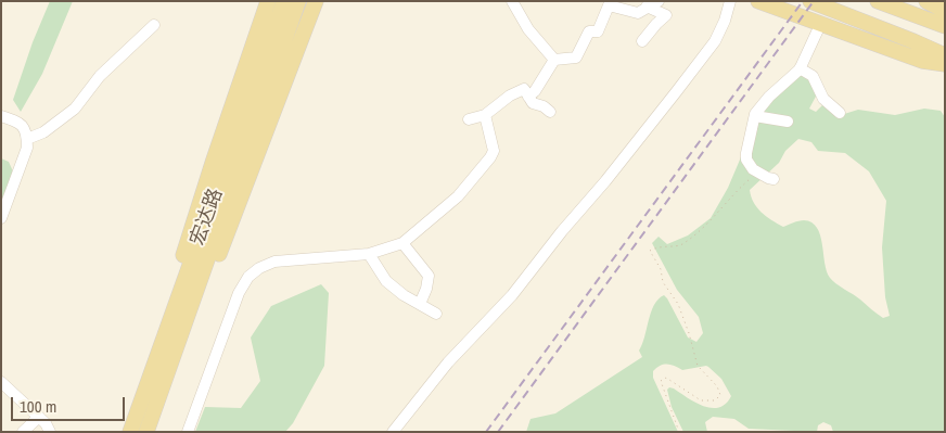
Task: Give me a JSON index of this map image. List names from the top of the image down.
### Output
{
  "streets": {
    "main road": ["宏达路"]
  },
  "scale_bar": "100 m"
}
